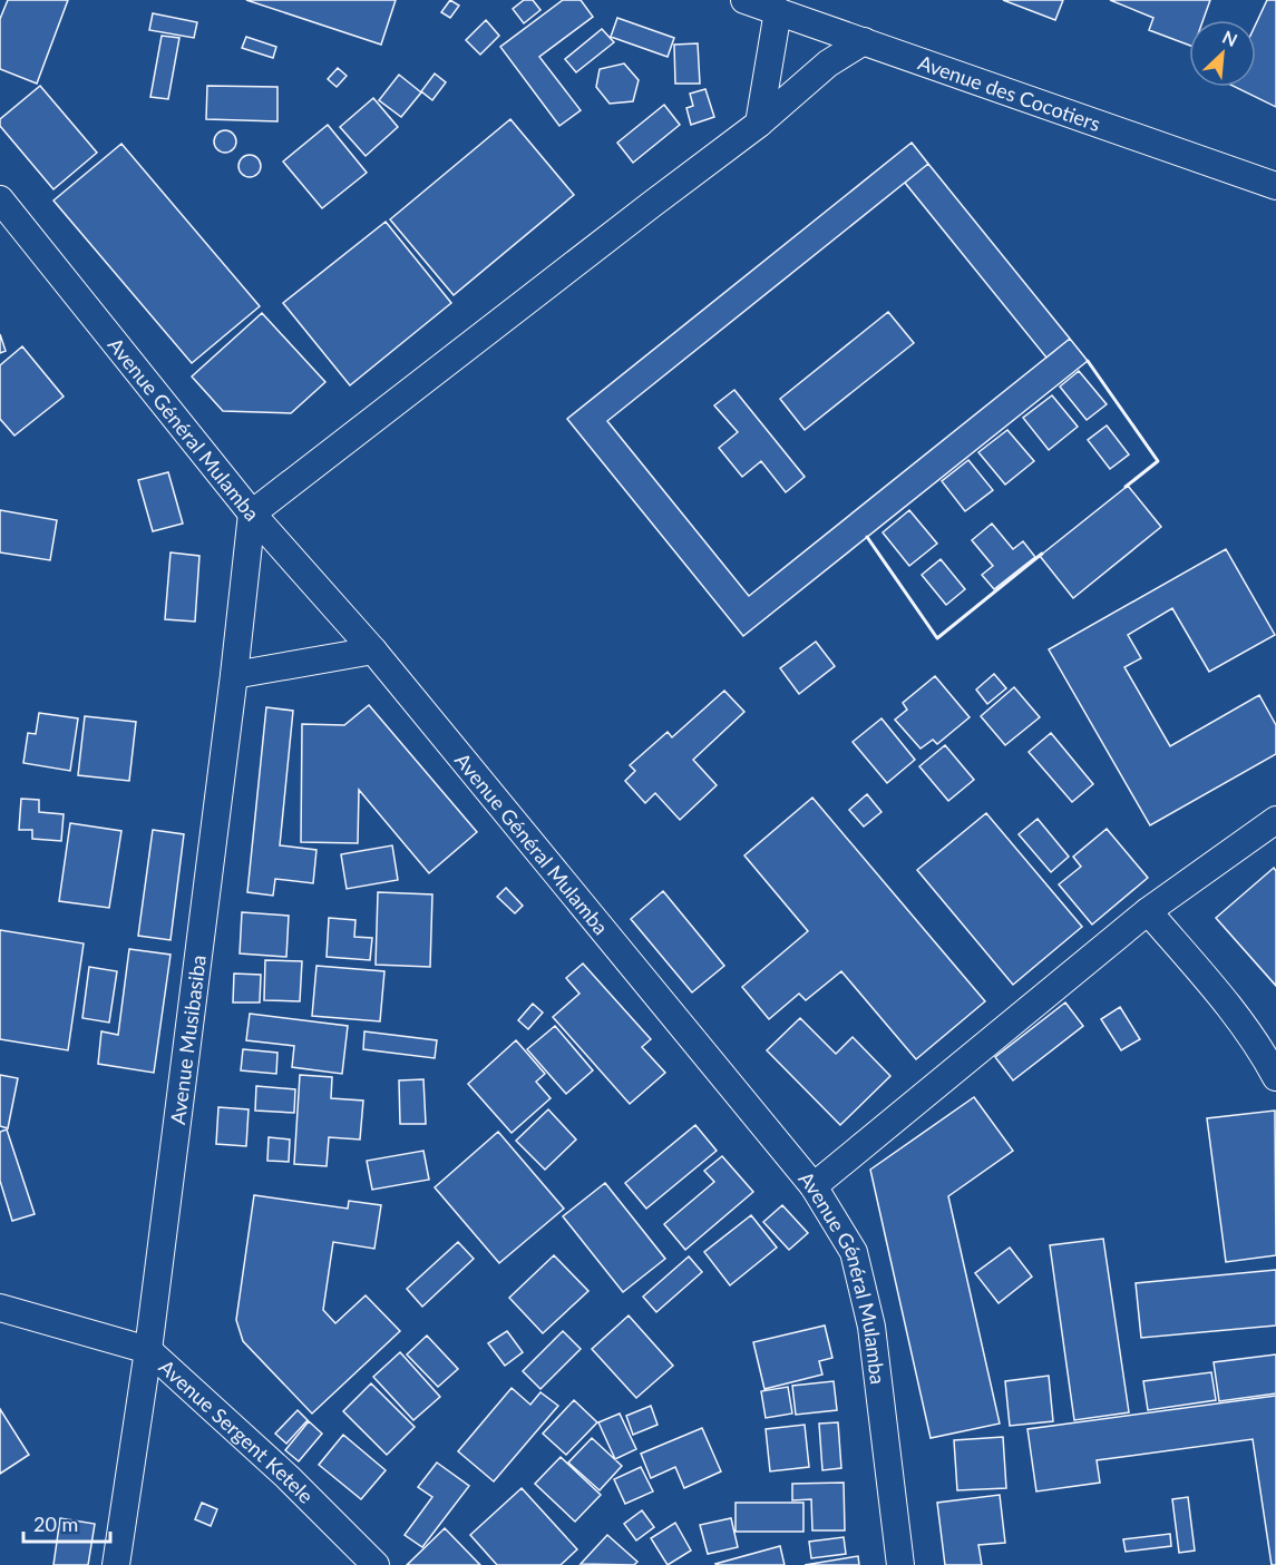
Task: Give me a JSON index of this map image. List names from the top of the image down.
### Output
{
  "streets": {
    "street": [
      "Avenue des Cocotiers",
      "Avenue Général Mulamba",
      "Avenue Musibasiba",
      "Avenue Sergent Ketele"
    ]
  },
  "crossings": [
    ["Avenue Général Mulamba", "Avenue Musibasiba"],
    ["Avenue Musibasiba", "Avenue Sergent Ketele"]
  ],
  "scale_bar": "20 m",
  "north": "top right"
}
